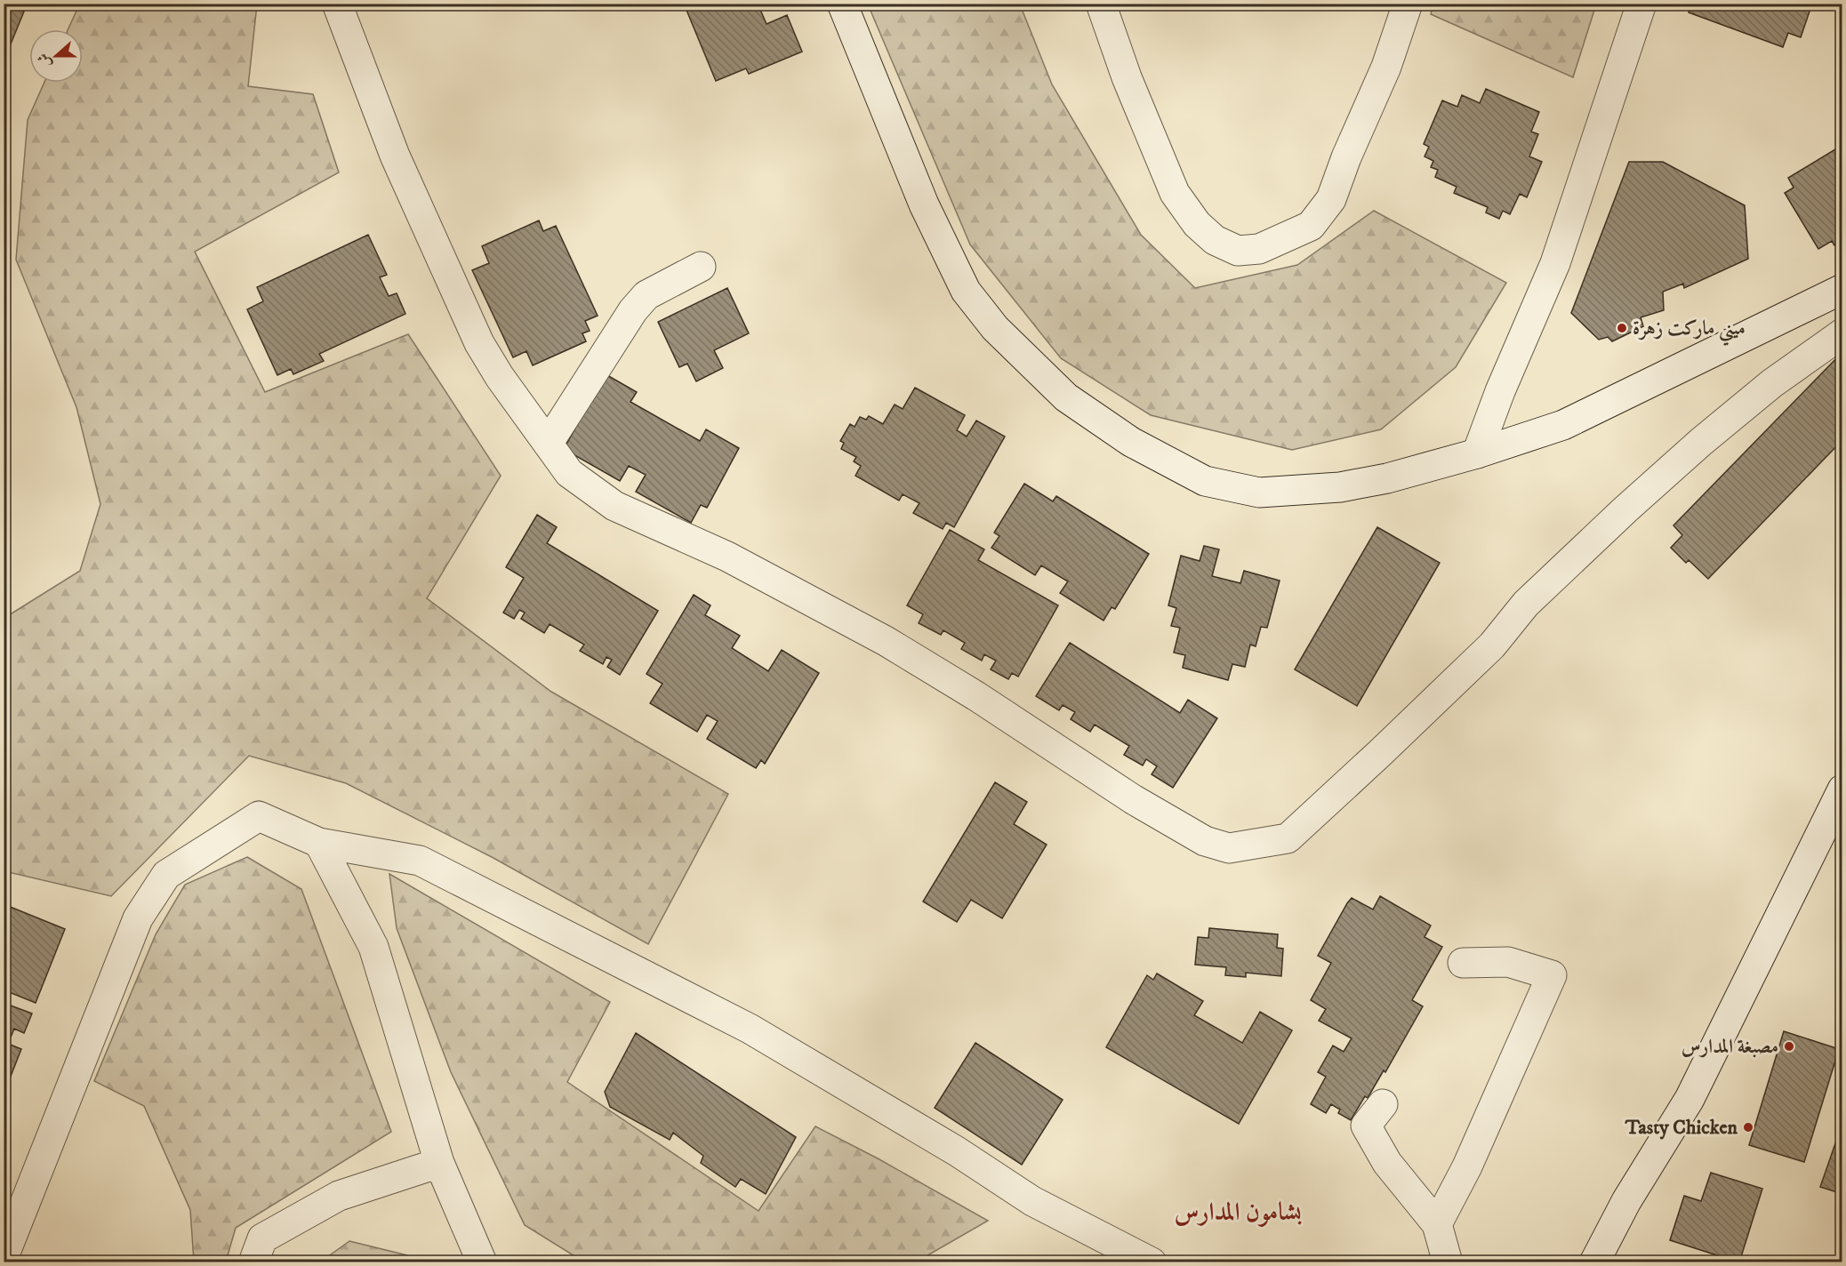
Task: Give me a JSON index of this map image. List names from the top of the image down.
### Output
{
  "districts": ["بشامون المدارس"],
  "places": ["ميني ماركت زهرة", "مصبغة المدارس", "Tasty Chicken"],
  "north": "left"
}
